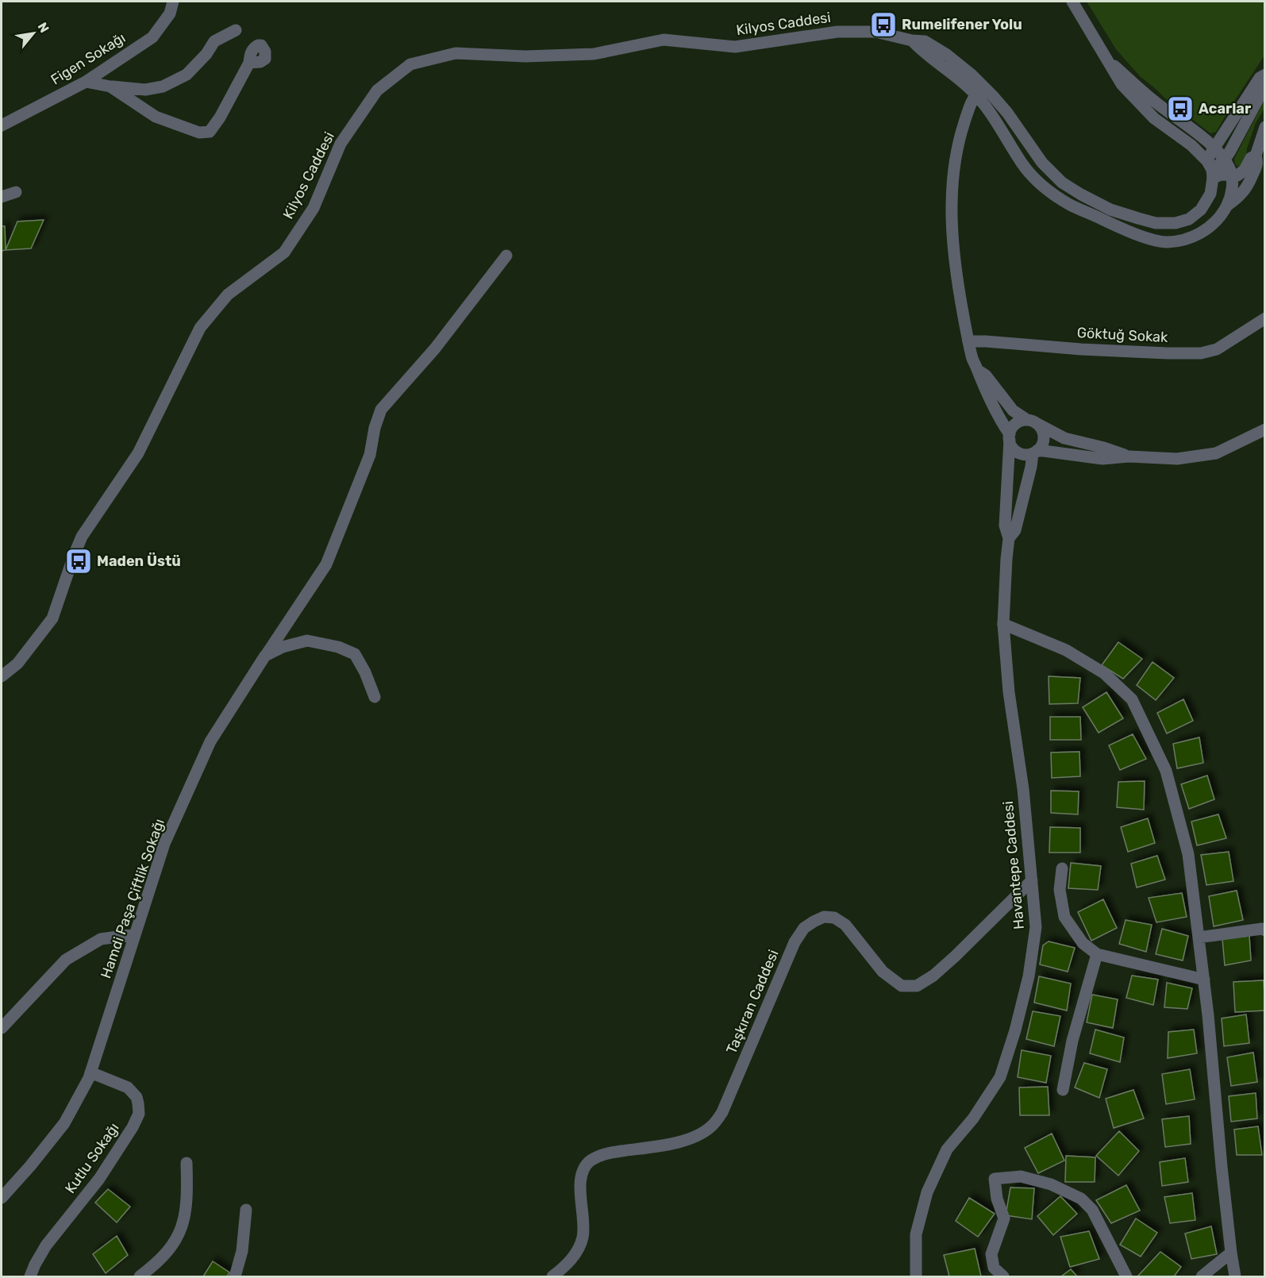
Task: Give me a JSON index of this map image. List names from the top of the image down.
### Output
{
  "streets": {
    "street": [
      "Kilyos Caddesi",
      "Figen Sokağı",
      "Göktuğ Sokak",
      "Havantepe Caddesi",
      "Hamdi Paşa Çiftlik Sokağı",
      "Taşkıran Caddesi",
      "Kutlu Sokağı"
    ]
  },
  "crossings": [
    ["Havantepe Caddesi", "Taşkıran Caddesi"],
    ["Hamdi Paşa Çiftlik Sokağı", "Kutlu Sokağı"]
  ],
  "places": {
    "bus stop": ["Rumelifener Yolu", "Acarlar", "Maden Üstü"]
  },
  "north": "top right"
}
